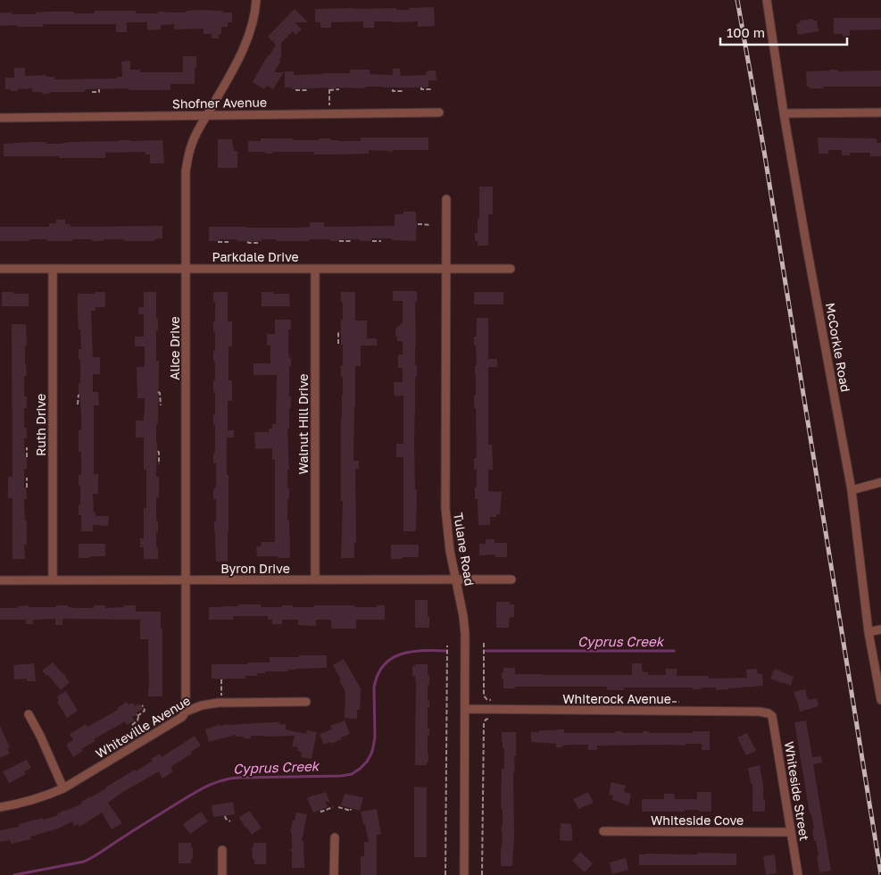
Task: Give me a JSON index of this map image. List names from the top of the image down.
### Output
{
  "streets": {
    "street": [
      "Shofner Avenue",
      "Parkdale Drive",
      "McCorkle Road",
      "Alice Drive",
      "Walnut Hill Drive",
      "Ruth Drive",
      "Tulane Road",
      "Byron Drive",
      "Whiterock Avenue",
      "Whiteville Avenue",
      "Whiteside Street",
      "Whiteside Cove"
    ]
  },
  "crossings": [
    ["Shofner Avenue", "Alice Drive"],
    ["Parkdale Drive", "Alice Drive"],
    ["Parkdale Drive", "Walnut Hill Drive"],
    ["Parkdale Drive", "Ruth Drive"],
    ["Parkdale Drive", "Tulane Road"],
    ["Alice Drive", "Byron Drive"],
    ["Alice Drive", "Whiteville Avenue"],
    ["Walnut Hill Drive", "Byron Drive"],
    ["Ruth Drive", "Byron Drive"],
    ["Tulane Road", "Byron Drive"],
    ["Tulane Road", "Whiterock Avenue"],
    ["Whiterock Avenue", "Whiteside Street"],
    ["Whiteside Street", "Whiteside Cove"]
  ],
  "water": ["Cyprus Creek"],
  "scale_bar": "100 m"
}
